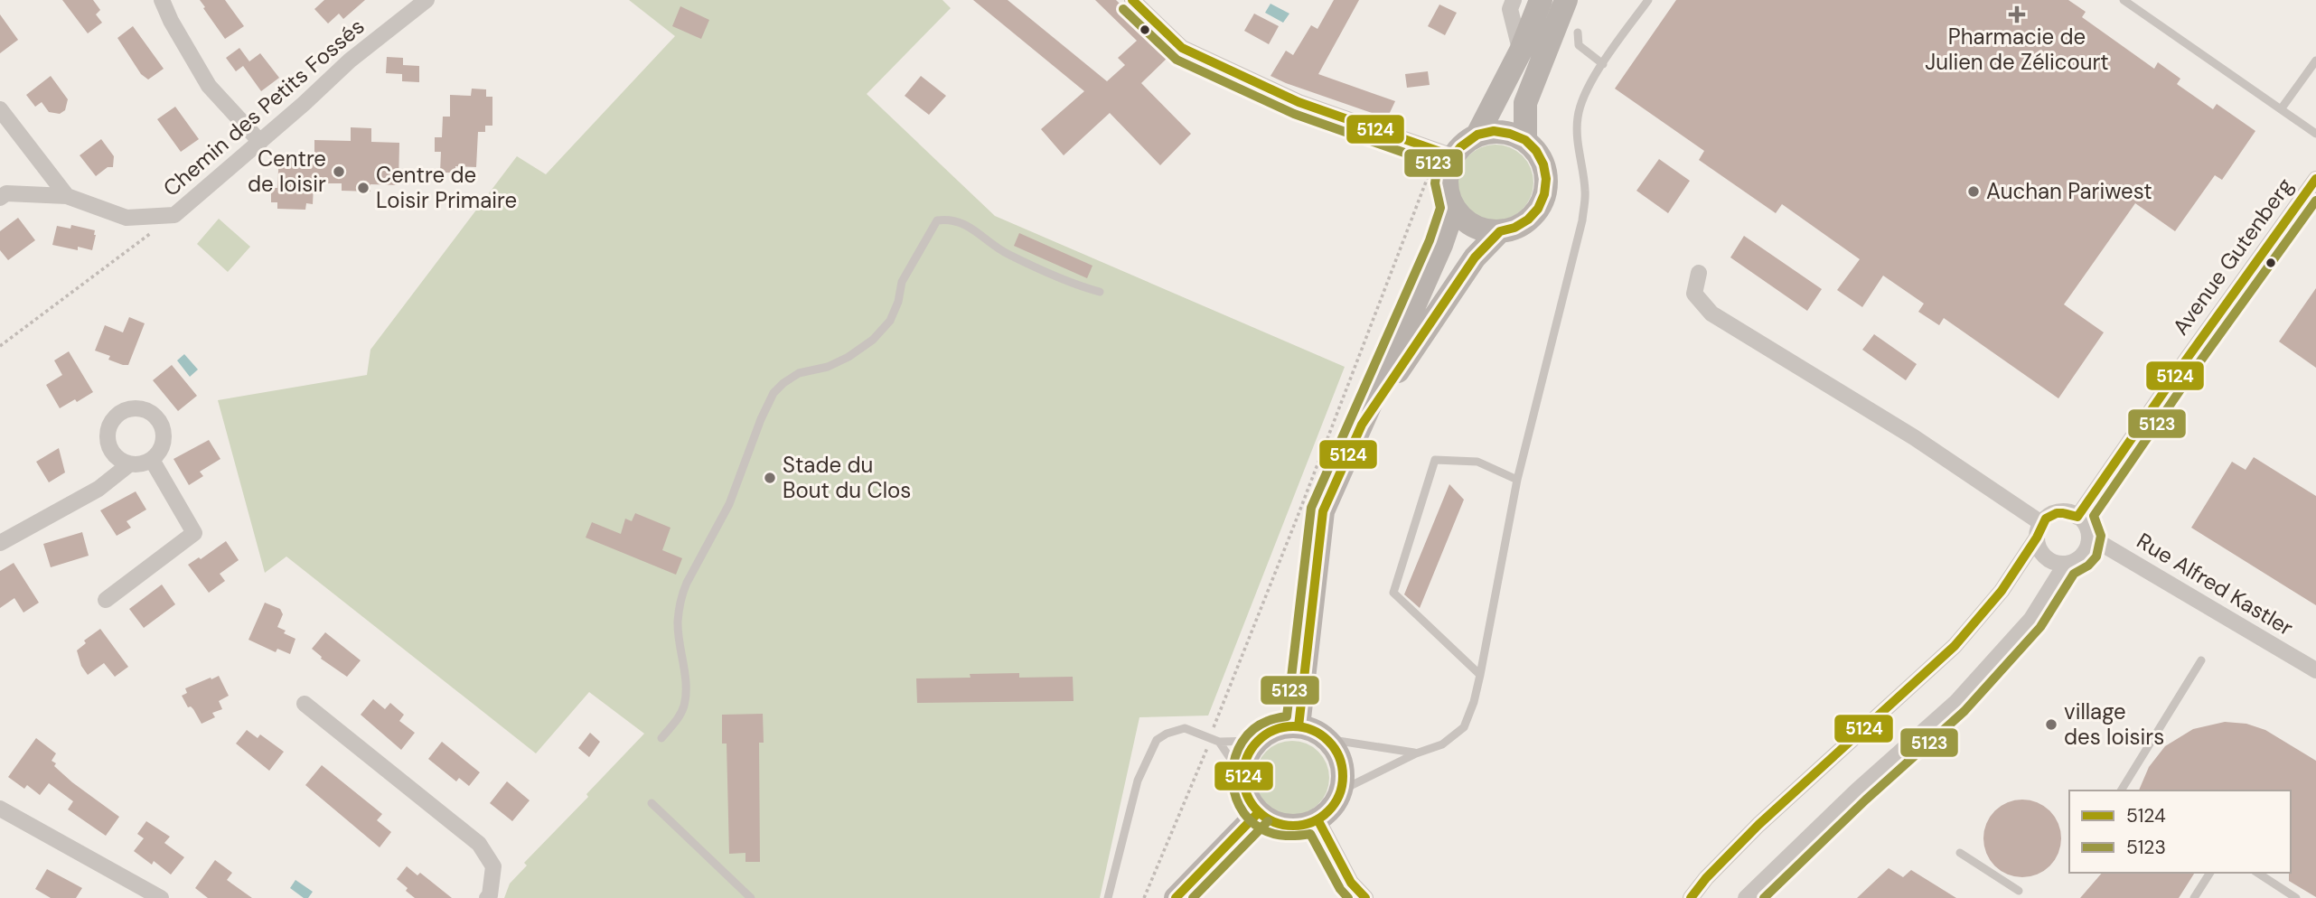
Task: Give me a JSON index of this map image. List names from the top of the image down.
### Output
{
  "streets": {
    "street": ["Chemin des Petits Fossés", "Avenue Gutenberg", "Rue Alfred Kastler"]
  },
  "crossings": [
    ["Avenue Gutenberg", "Rue Alfred Kastler"]
  ],
  "places": {
    "health": ["Pharmacie de Julien de Zélicourt"],
    "other": [
      "Centre de loisir",
      "Centre de Loisir Primaire",
      "Auchan Pariwest",
      "Stade du Bout du Clos",
      "village des loisirs"
    ]
  },
  "lines": ["transit line 5124", "transit line 5123"],
  "legend": ["5124", "5123"]
}
